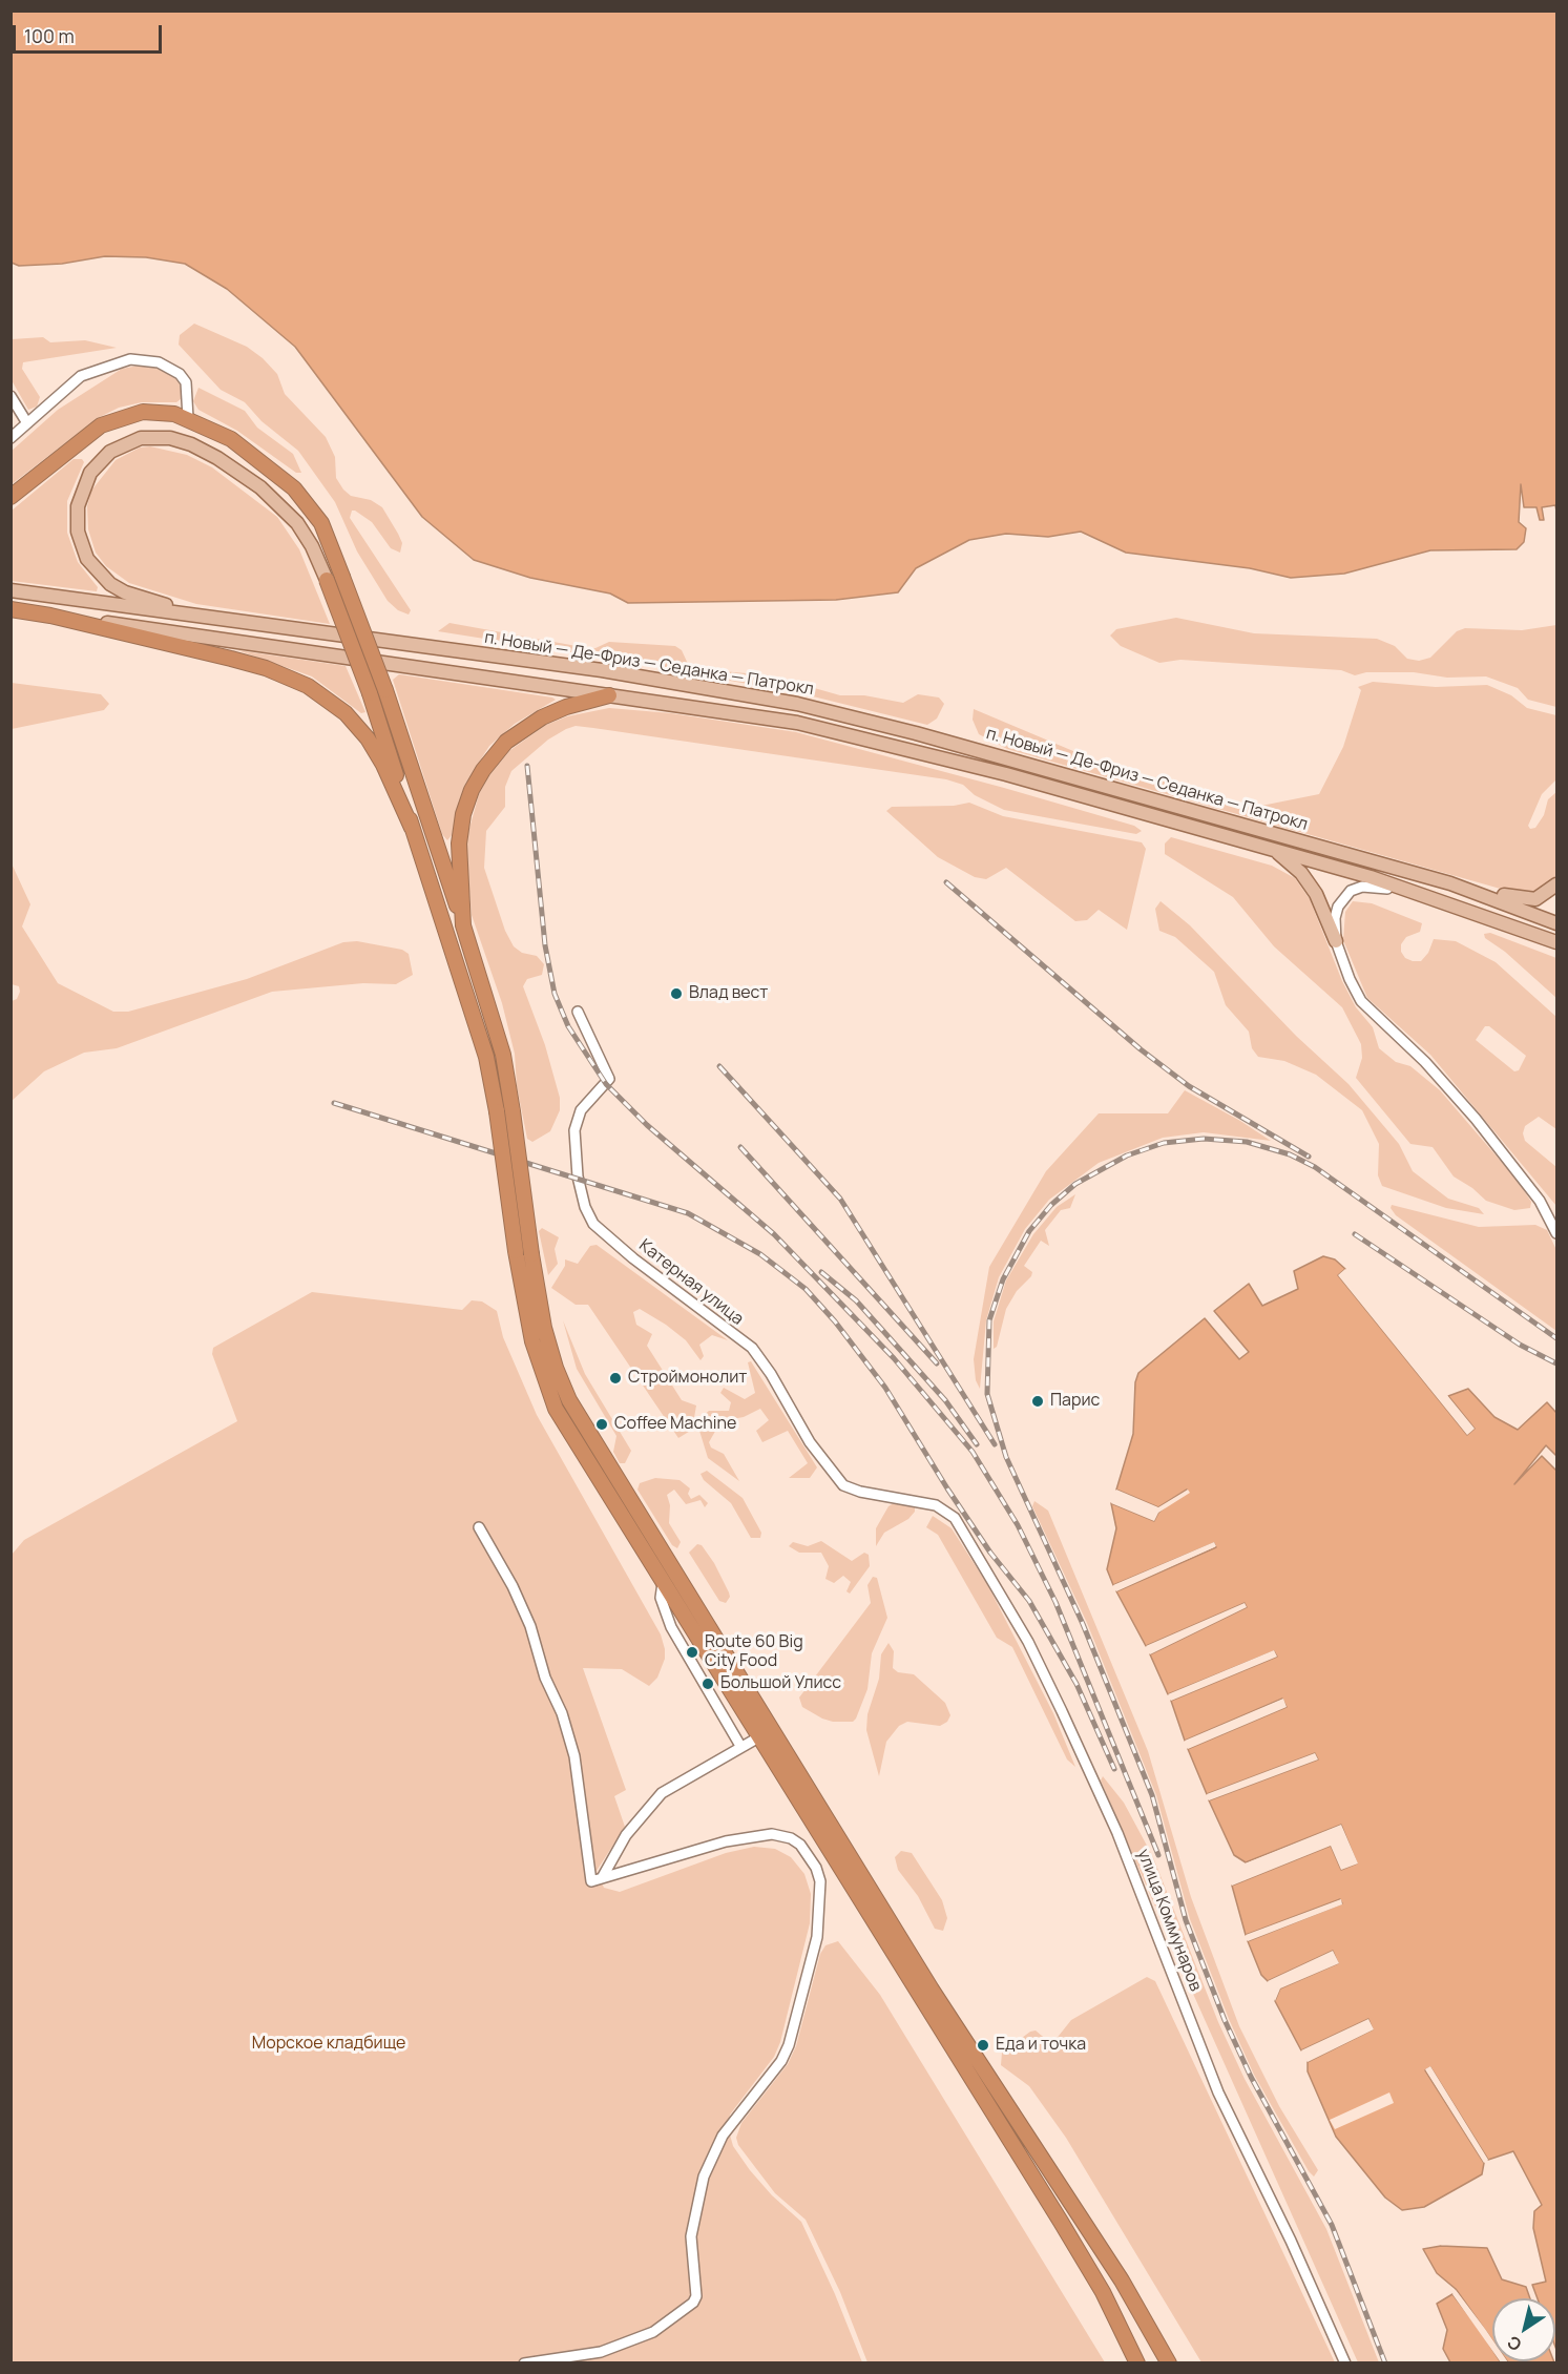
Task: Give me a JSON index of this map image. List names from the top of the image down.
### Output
{
  "streets": {
    "highway": ["п. Новый — Де-Фриз — Седанка — Патрокл"],
    "street": ["Катерная улица", "улица Коммунаров"]
  },
  "crossings": [
    ["Катерная улица", "улица Коммунаров"]
  ],
  "parks": ["Морское кладбище"],
  "places": [
    "Влад вест",
    "Строймонолит",
    "Парис",
    "Coffee Machine",
    "Route 60 Big City Food",
    "Большой Улисс",
    "Еда и точка"
  ],
  "scale_bar": "100 m",
  "north": "bottom left"
}
